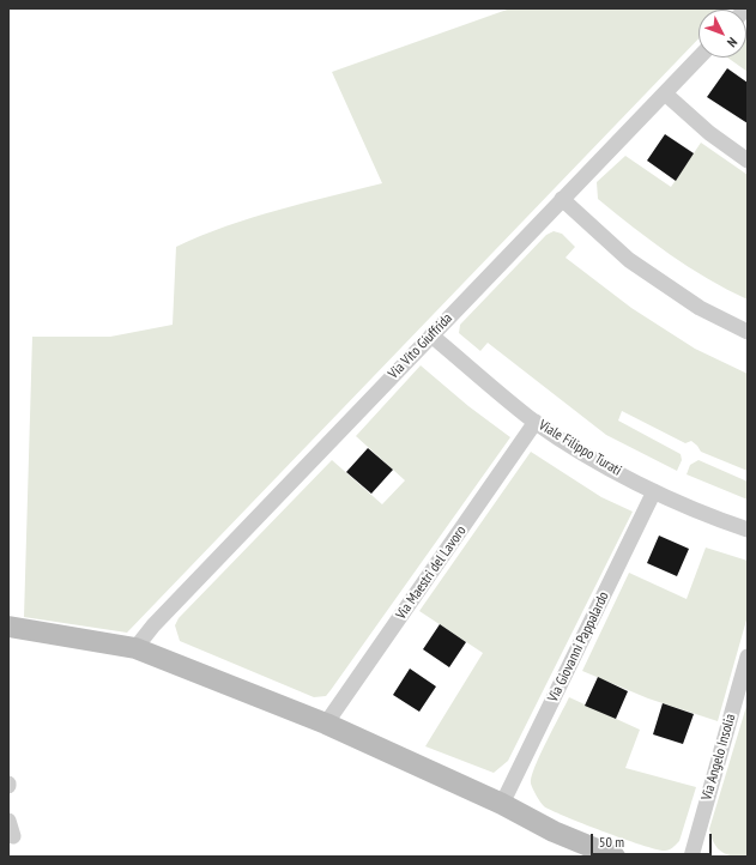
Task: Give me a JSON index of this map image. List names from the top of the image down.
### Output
{
  "streets": {
    "street": [
      "Via Vito Giuffrida",
      "Viale Filippo Turati",
      "Via Maestri del Lavoro",
      "Via Giovanni Pappalardo",
      "Via Angelo Insolia"
    ]
  },
  "crossings": [
    ["Via Vito Giuffrida", "Viale Filippo Turati"],
    ["Viale Filippo Turati", "Via Maestri del Lavoro"],
    ["Viale Filippo Turati", "Via Giovanni Pappalardo"]
  ],
  "scale_bar": "50 m",
  "north": "bottom right"
}
